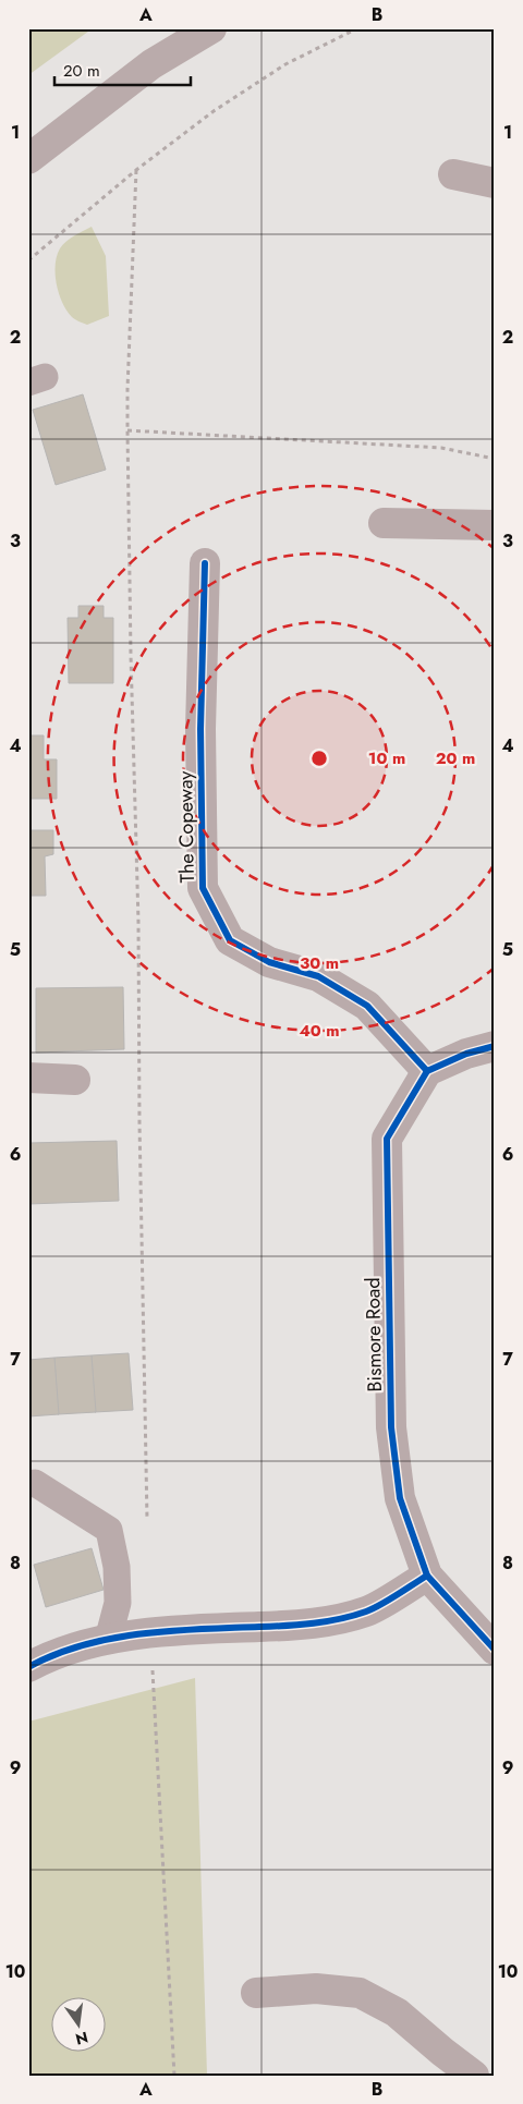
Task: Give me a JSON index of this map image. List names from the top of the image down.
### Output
{
  "streets": {
    "street": ["The Copeway", "Bismore Road"]
  },
  "crossings": [
    ["The Copeway", "Bismore Road"]
  ],
  "scale_bar": "20 m",
  "north": "bottom",
  "grid": {
    "columns": ["A", "B"],
    "rows": [
      "1",
      "2",
      "3",
      "4",
      "5",
      "6",
      "7",
      "8",
      "9",
      "10"
    ]
  },
  "rings": [
    "10 m",
    "20 m",
    "30 m",
    "40 m"
  ]
}
